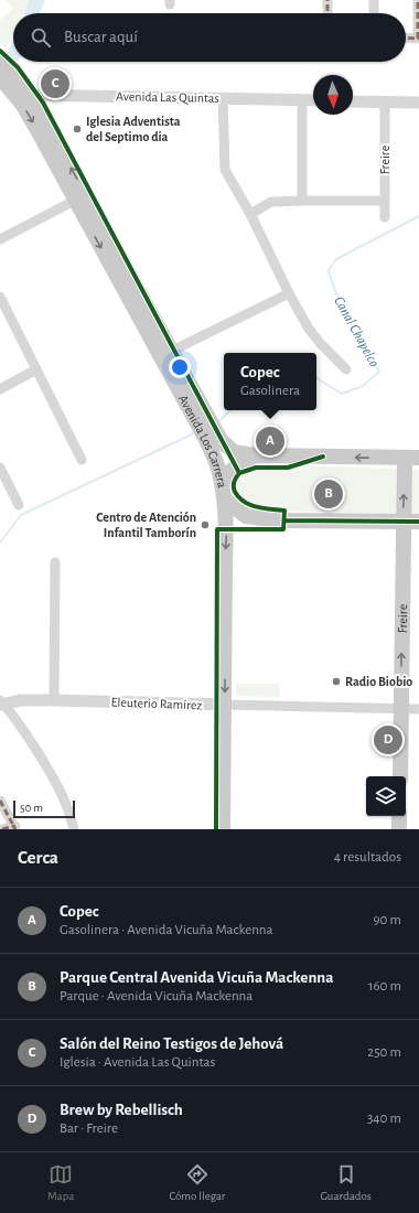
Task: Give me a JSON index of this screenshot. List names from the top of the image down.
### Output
{
  "streets": {
    "main road": ["Freire", "Avenida Los Carrera"],
    "street": ["Avenida Las Quintas", "Eleuterio Ramírez"]
  },
  "crossings": [
    ["Avenida Las Quintas", "Avenida Los Carrera"],
    ["Freire", "Avenida Los Carrera"],
    ["Freire", "Eleuterio Ramírez"],
    ["Avenida Los Carrera", "Eleuterio Ramírez"]
  ],
  "one_way": ["Freire"],
  "water": ["Canal Chapelco"],
  "places": ["Iglesia Adventista del Septimo dia", "Centro de Atención Infantil Tamborín", "Radio Biobio"],
  "scale_bar": "50 m",
  "north": "bottom",
  "page": {
    "search": "Buscar aquí",
    "pins": [
      "C",
      "A",
      "B",
      "D"
    ],
    "popup": ["Copec", "Gasolinera"],
    "scale": "50 m",
    "heading": ["Cerca", "4 resultados"],
    "list": [
      {
        "mark": "A",
        "name": "Copec",
        "note": "Gasolinera · Avenida Vicuña Mackenna",
        "value": "90 m"
      },
      {
        "mark": "B",
        "name": "Parque Central Avenida Vicuña Mackenna",
        "note": "Parque · Avenida Vicuña Mackenna",
        "value": "160 m"
      },
      {
        "mark": "C",
        "name": "Salón del Reino Testigos de Jehová",
        "note": "Iglesia · Avenida Las Quintas",
        "value": "250 m"
      },
      {
        "mark": "D",
        "name": "Brew by Rebellisch",
        "note": "Bar · Freire",
        "value": "340 m"
      }
    ],
    "nav": ["Mapa", "Cómo llegar", "Guardados"]
  }
}
